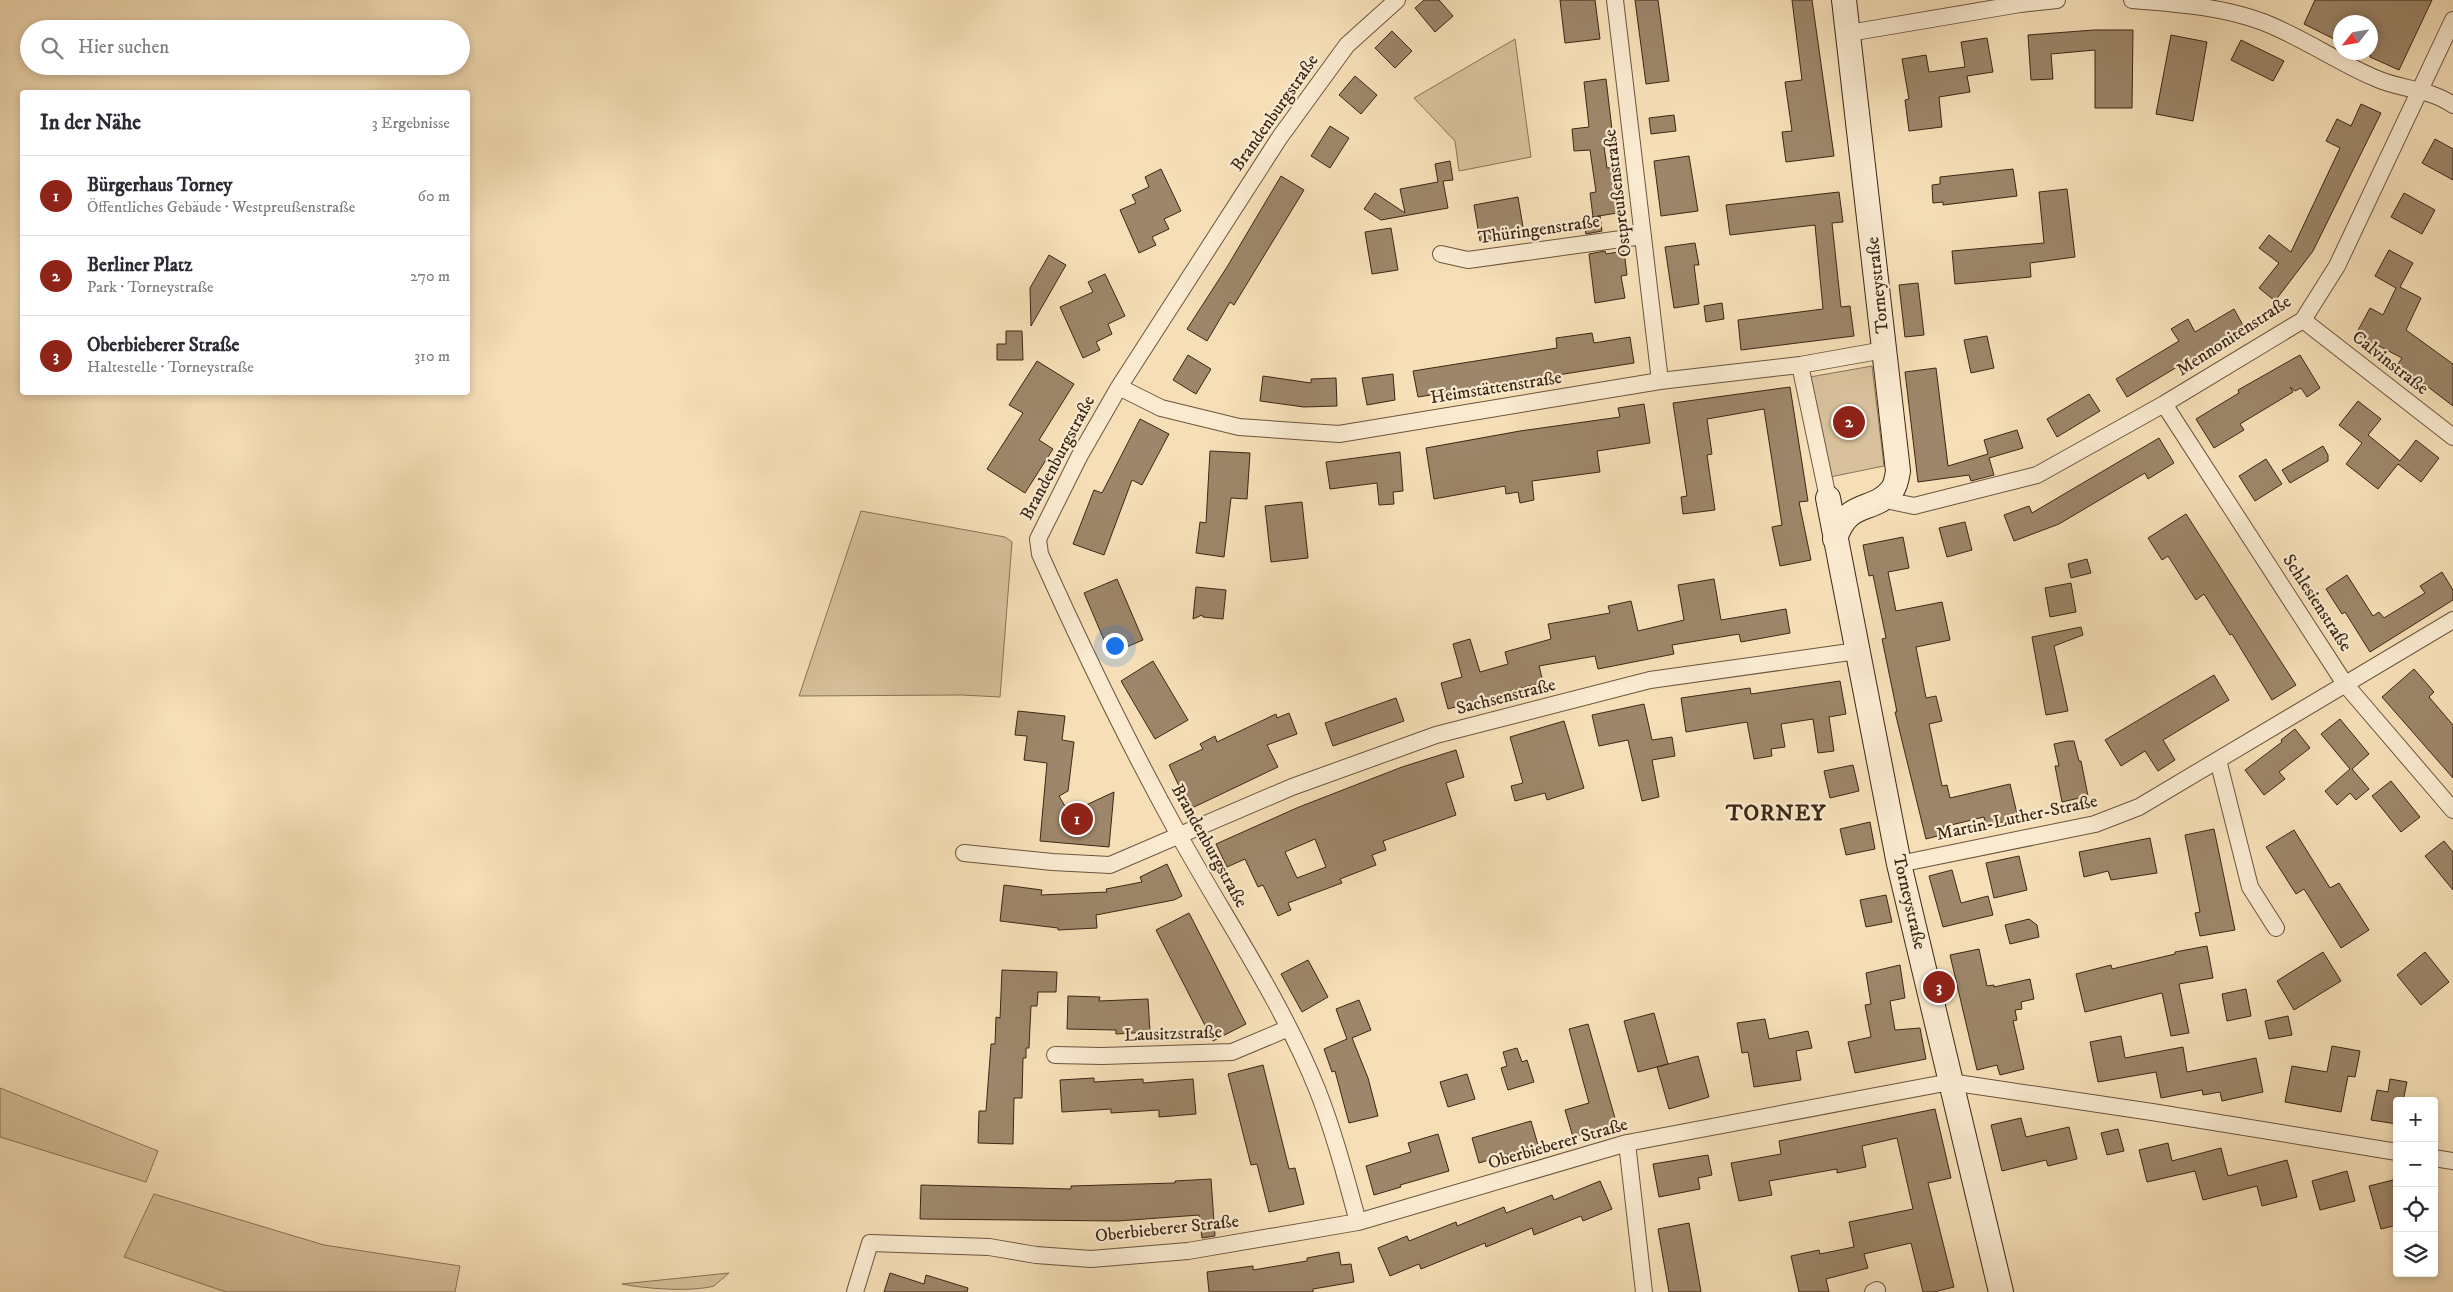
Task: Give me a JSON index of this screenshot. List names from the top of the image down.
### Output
{
  "streets": {
    "street": [
      "Brandenburgstraße",
      "Ostpreußenstraße",
      "Thüringenstraße",
      "Torneystraße",
      "Mennonitenstraße",
      "Calvinstraße",
      "Heimstättenstraße",
      "Schlesienstraße",
      "Sachsenstraße",
      "Martin-Luther-Straße",
      "Lausitzstraße",
      "Oberbieberer Straße"
    ]
  },
  "crossings": [
    ["Brandenburgstraße", "Heimstättenstraße"],
    ["Brandenburgstraße", "Sachsenstraße"],
    ["Brandenburgstraße", "Lausitzstraße"],
    ["Brandenburgstraße", "Oberbieberer Straße"],
    ["Ostpreußenstraße", "Thüringenstraße"],
    ["Ostpreußenstraße", "Heimstättenstraße"],
    ["Torneystraße", "Mennonitenstraße"],
    ["Torneystraße", "Heimstättenstraße"],
    ["Torneystraße", "Sachsenstraße"],
    ["Torneystraße", "Martin-Luther-Straße"],
    ["Torneystraße", "Oberbieberer Straße"],
    ["Mennonitenstraße", "Calvinstraße"],
    ["Mennonitenstraße", "Schlesienstraße"],
    ["Schlesienstraße", "Martin-Luther-Straße"]
  ],
  "districts": ["TORNEY"],
  "north": "bottom left",
  "page": {
    "search": "Hier suchen",
    "heading": ["In der Nähe", "3 Ergebnisse"],
    "list": [
      {
        "mark": "1",
        "name": "Bürgerhaus Torney",
        "note": "Öffentliches Gebäude · Westpreußenstraße",
        "value": "60 m"
      },
      {
        "mark": "2",
        "name": "Berliner Platz",
        "note": "Park · Torneystraße",
        "value": "270 m"
      },
      {
        "mark": "3",
        "name": "Oberbieberer Straße",
        "note": "Haltestelle · Torneystraße",
        "value": "310 m"
      }
    ],
    "pins": ["2", "1", "3"],
    "map_buttons": ["+", "−"]
  }
}
